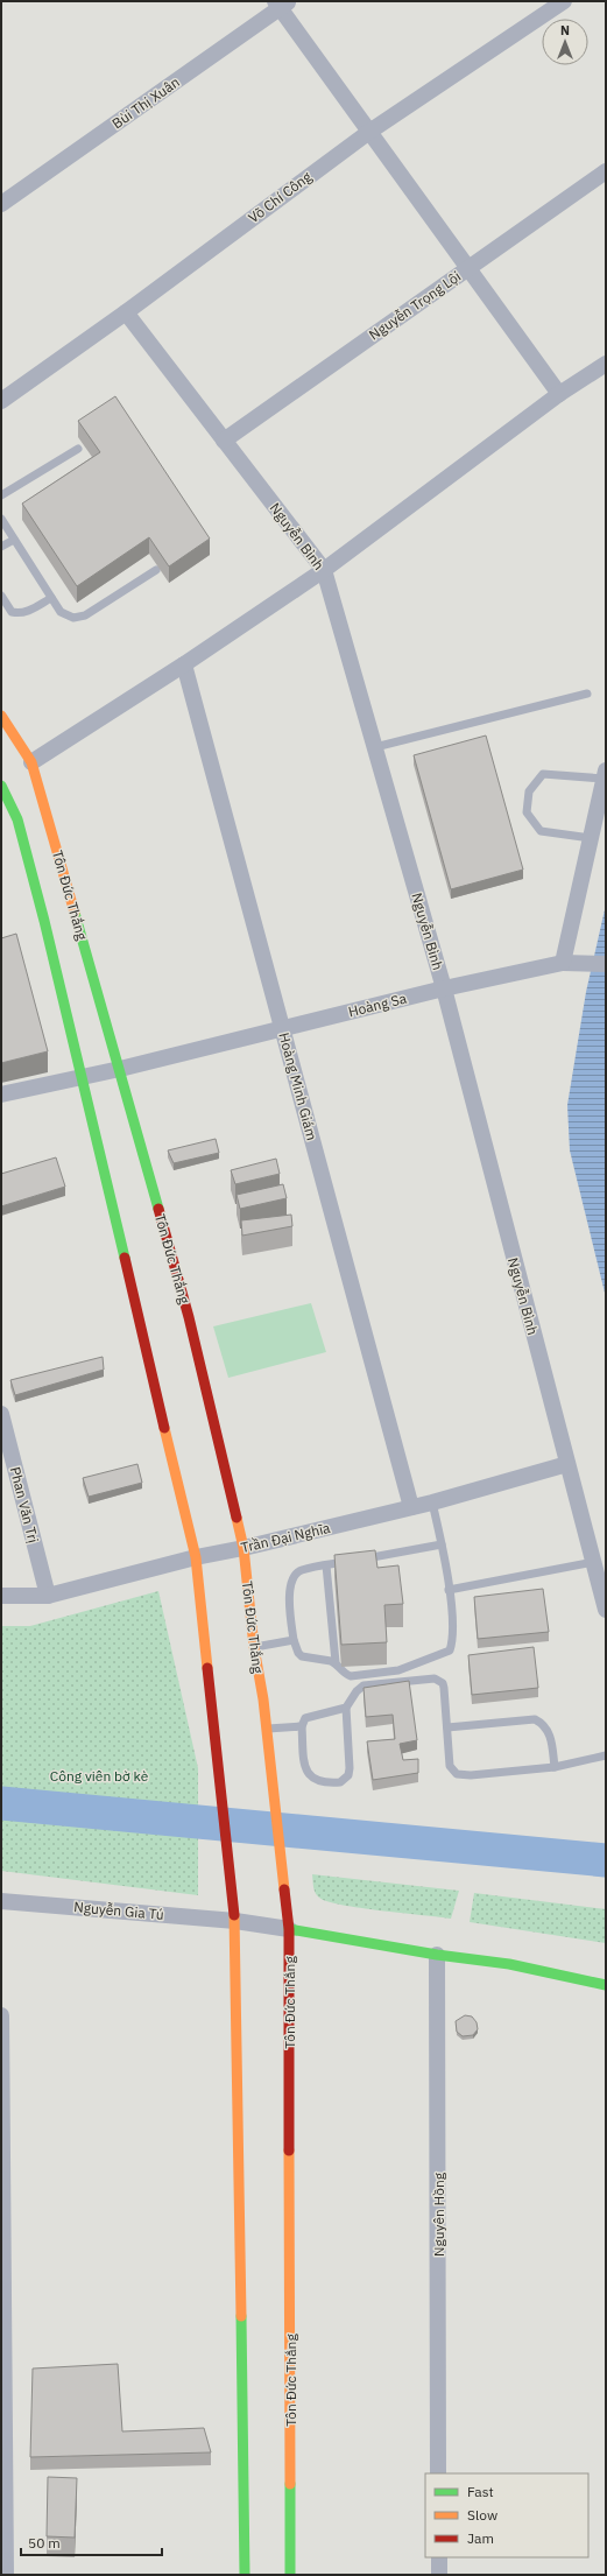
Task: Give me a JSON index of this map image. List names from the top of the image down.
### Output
{
  "streets": {
    "main road": ["Tôn Đức Thắng"],
    "street": [
      "Bùi Thị Xuân",
      "Võ Chí Công",
      "Nguyễn Trọng Lội",
      "Nguyễn Bình",
      "Hoàng Sa",
      "Hoàng Minh Giám",
      "Phan Văn Trị",
      "Trần Đại Nghĩa",
      "Nguyễn Gia Tú",
      "Nguyên Hồng"
    ]
  },
  "crossings": [
    ["Võ Chí Công", "Nguyễn Bình"],
    ["Nguyễn Trọng Lội", "Nguyễn Bình"],
    ["Nguyễn Bình", "Hoàng Sa"],
    ["Nguyễn Bình", "Trần Đại Nghĩa"],
    ["Tôn Đức Thắng", "Hoàng Sa"],
    ["Tôn Đức Thắng", "Trần Đại Nghĩa"],
    ["Tôn Đức Thắng", "Nguyễn Gia Tú"],
    ["Hoàng Sa", "Hoàng Minh Giám"],
    ["Hoàng Minh Giám", "Trần Đại Nghĩa"],
    ["Phan Văn Trị", "Trần Đại Nghĩa"]
  ],
  "parks": ["Công viên bờ kè"],
  "legend": ["Fast", "Slow", "Jam"],
  "scale_bar": "50 m",
  "north": "top"
}
